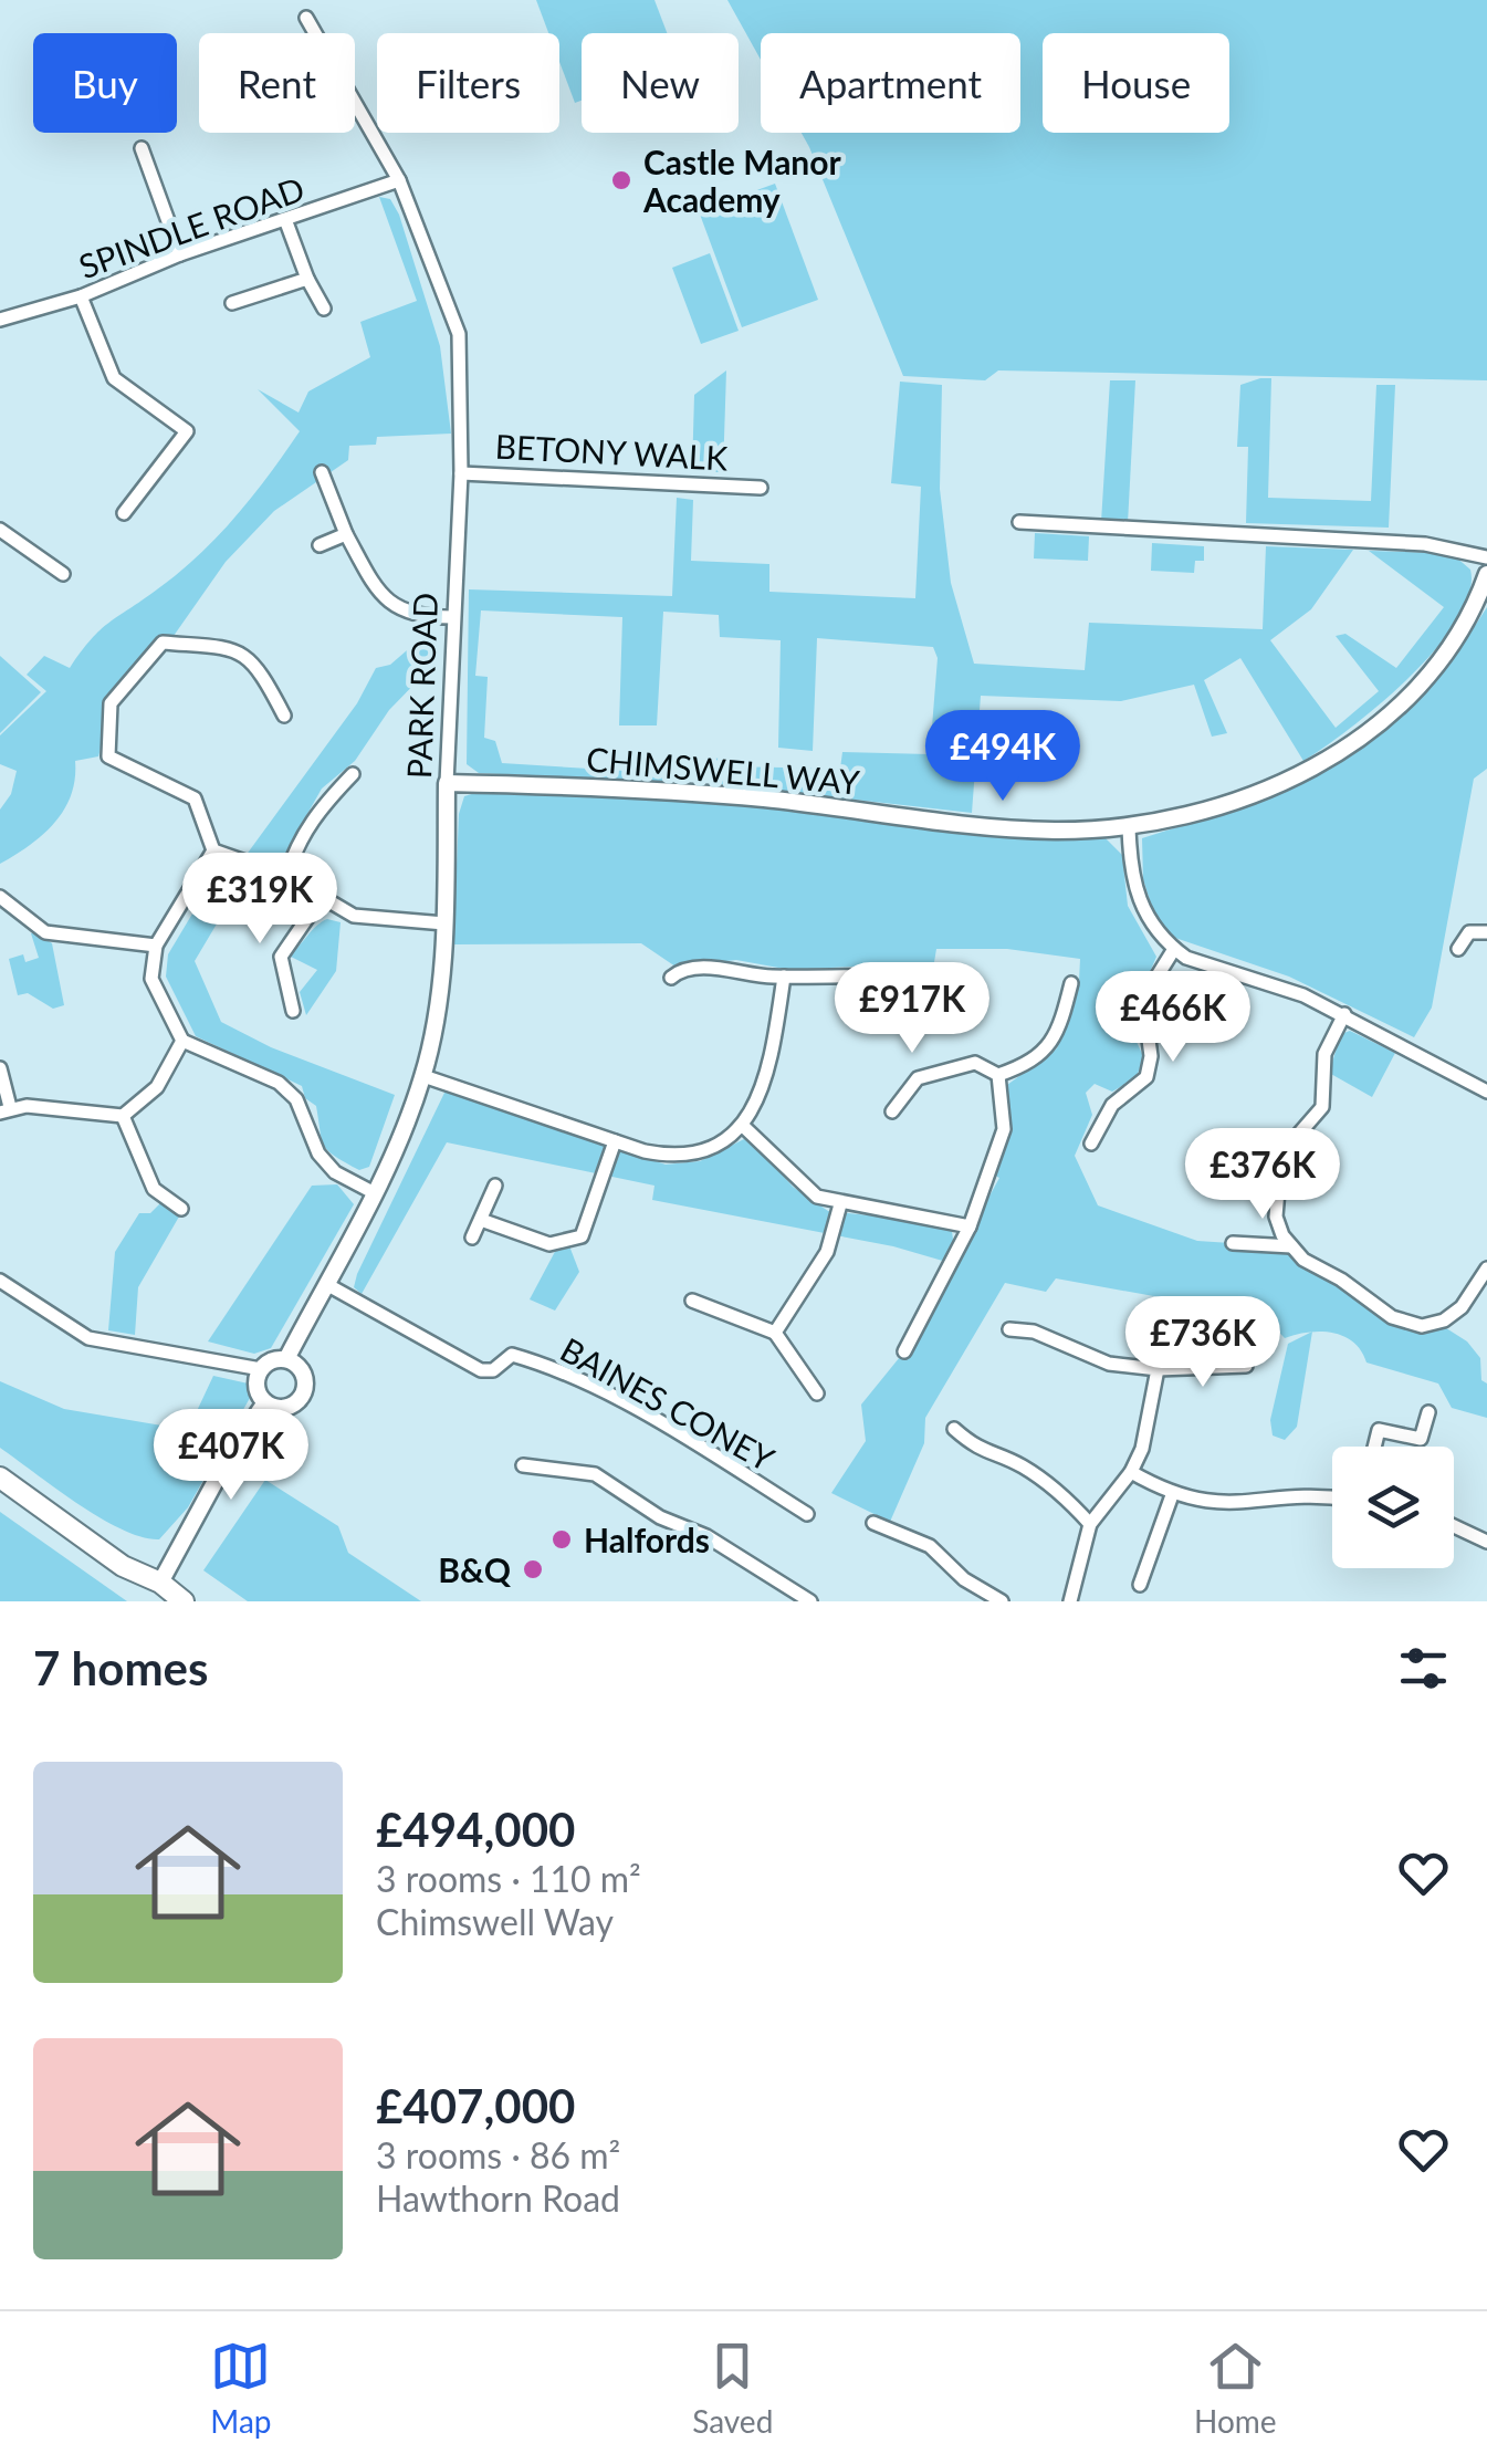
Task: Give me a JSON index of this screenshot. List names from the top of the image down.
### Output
{
  "streets": {
    "street": [
      "SPINDLE ROAD",
      "BETONY WALK",
      "PARK ROAD",
      "CHIMSWELL WAY",
      "BAINES CONEY"
    ]
  },
  "crossings": [
    ["SPINDLE ROAD", "PARK ROAD"],
    ["BETONY WALK", "PARK ROAD"],
    ["PARK ROAD", "CHIMSWELL WAY"],
    ["PARK ROAD", "BAINES CONEY"]
  ],
  "places": ["Castle Manor Academy", "Halfords", "B&Q"],
  "page": {
    "chip": [
      "Buy",
      "Rent",
      "Filters",
      "New",
      "Apartment",
      "House"
    ],
    "price": [
      "£494K",
      "£319K",
      "£917K",
      "£466K",
      "£376K",
      "£736K",
      "£407K"
    ],
    "heading": "7 homes",
    "list": [
      {
        "name": "£494,000",
        "note": "3 rooms · 110 m² · Chimswell Way"
      },
      {
        "name": "£407,000",
        "note": "3 rooms · 86 m² · Hawthorn Road"
      }
    ],
    "tabs": ["Map", "Saved", "Home"]
  }
}
